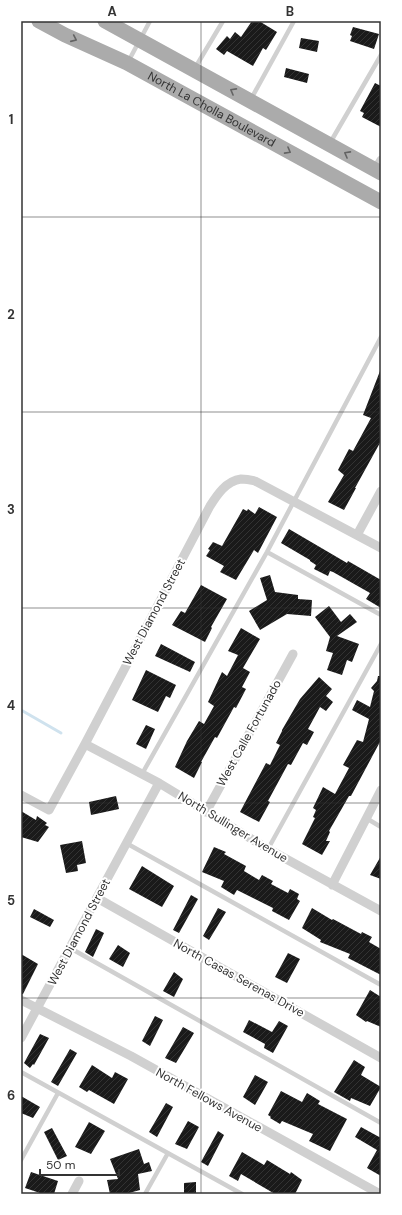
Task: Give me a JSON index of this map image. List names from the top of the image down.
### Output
{
  "streets": {
    "main road": ["North La Cholla Boulevard"],
    "street": [
      "West Diamond Street",
      "West Calle Fortunado",
      "North Sullinger Avenue",
      "North Casas Serenas Drive",
      "North Fellows Avenue"
    ]
  },
  "crossings": [
    ["West Diamond Street", "North Sullinger Avenue"],
    ["West Diamond Street", "North Casas Serenas Drive"],
    ["West Diamond Street", "North Fellows Avenue"],
    ["West Calle Fortunado", "North Sullinger Avenue"]
  ],
  "scale_bar": "50 m",
  "grid": {
    "columns": ["A", "B"],
    "rows": [
      "1",
      "2",
      "3",
      "4",
      "5",
      "6"
    ]
  }
}
